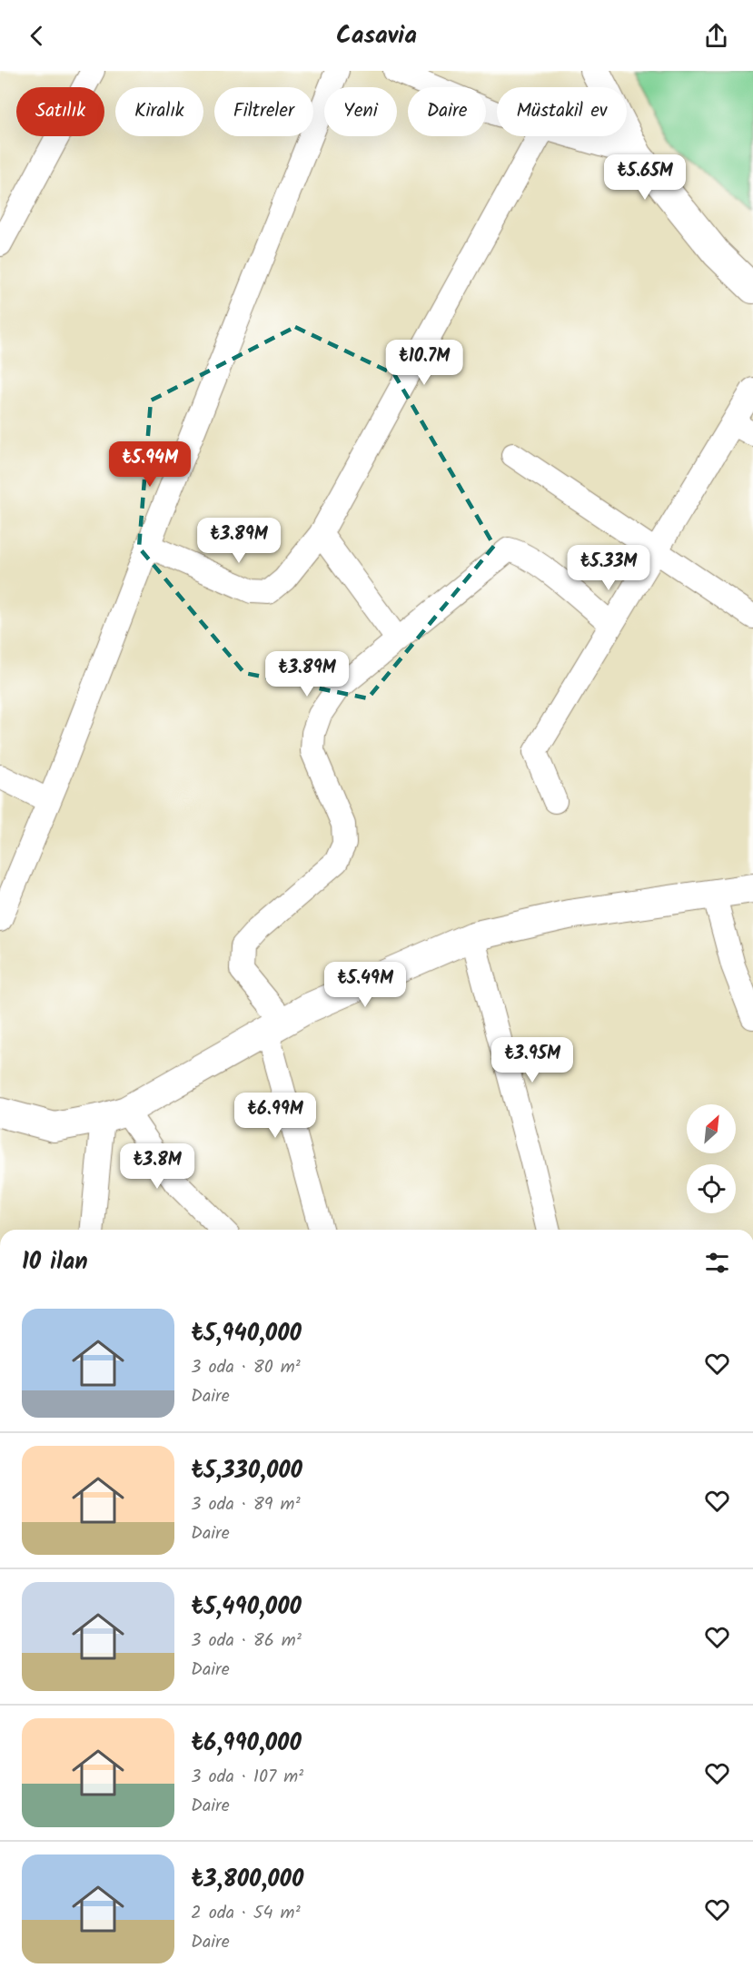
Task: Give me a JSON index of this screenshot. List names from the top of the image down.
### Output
{
  "north": "top right",
  "page": {
    "header": "Casavia",
    "chip": [
      "Satılık",
      "Kiralık",
      "Filtreler",
      "Yeni",
      "Daire",
      "Müstakil ev"
    ],
    "price": [
      "₺5.65M",
      "₺10.7M",
      "₺5.94M",
      "₺3.89M",
      "₺5.33M",
      "₺3.89M",
      "₺5.49M",
      "₺3.95M",
      "₺6.99M",
      "₺3.8M"
    ],
    "heading": "10 ilan",
    "list": [
      {
        "name": "₺5,940,000",
        "note": "3 oda · 80 m² · Daire"
      },
      {
        "name": "₺5,330,000",
        "note": "3 oda · 89 m² · Daire"
      },
      {
        "name": "₺5,490,000",
        "note": "3 oda · 86 m² · Daire"
      },
      {
        "name": "₺6,990,000",
        "note": "3 oda · 107 m² · Daire"
      },
      {
        "name": "₺3,800,000",
        "note": "2 oda · 54 m² · Daire"
      }
    ]
  }
}
